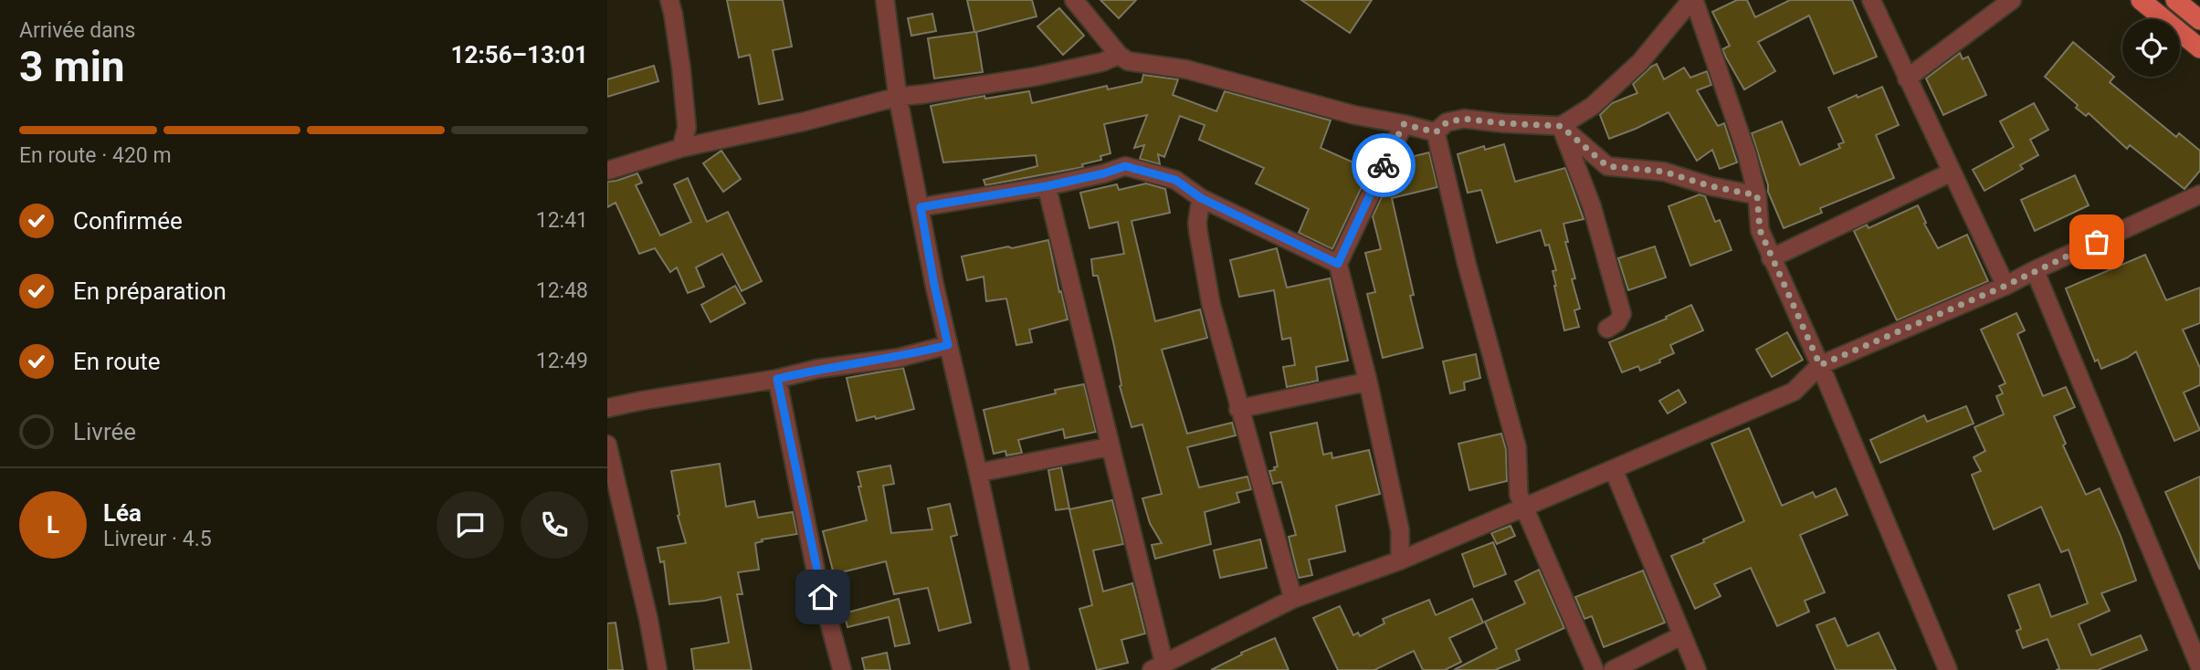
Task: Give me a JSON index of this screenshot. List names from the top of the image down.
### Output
{
  "page": {
    "heading": ["3 min", "Arrivée dans", "12:56–13:01"],
    "panel": ["Léa", "Livreur · 4.5"],
    "bar": "En route · 420 m",
    "list": [
      ["Confirmée", "12:41"],
      ["En préparation", "12:48"],
      ["En route", "12:49"],
      "Livrée"
    ],
    "round": "L"
  }
}
